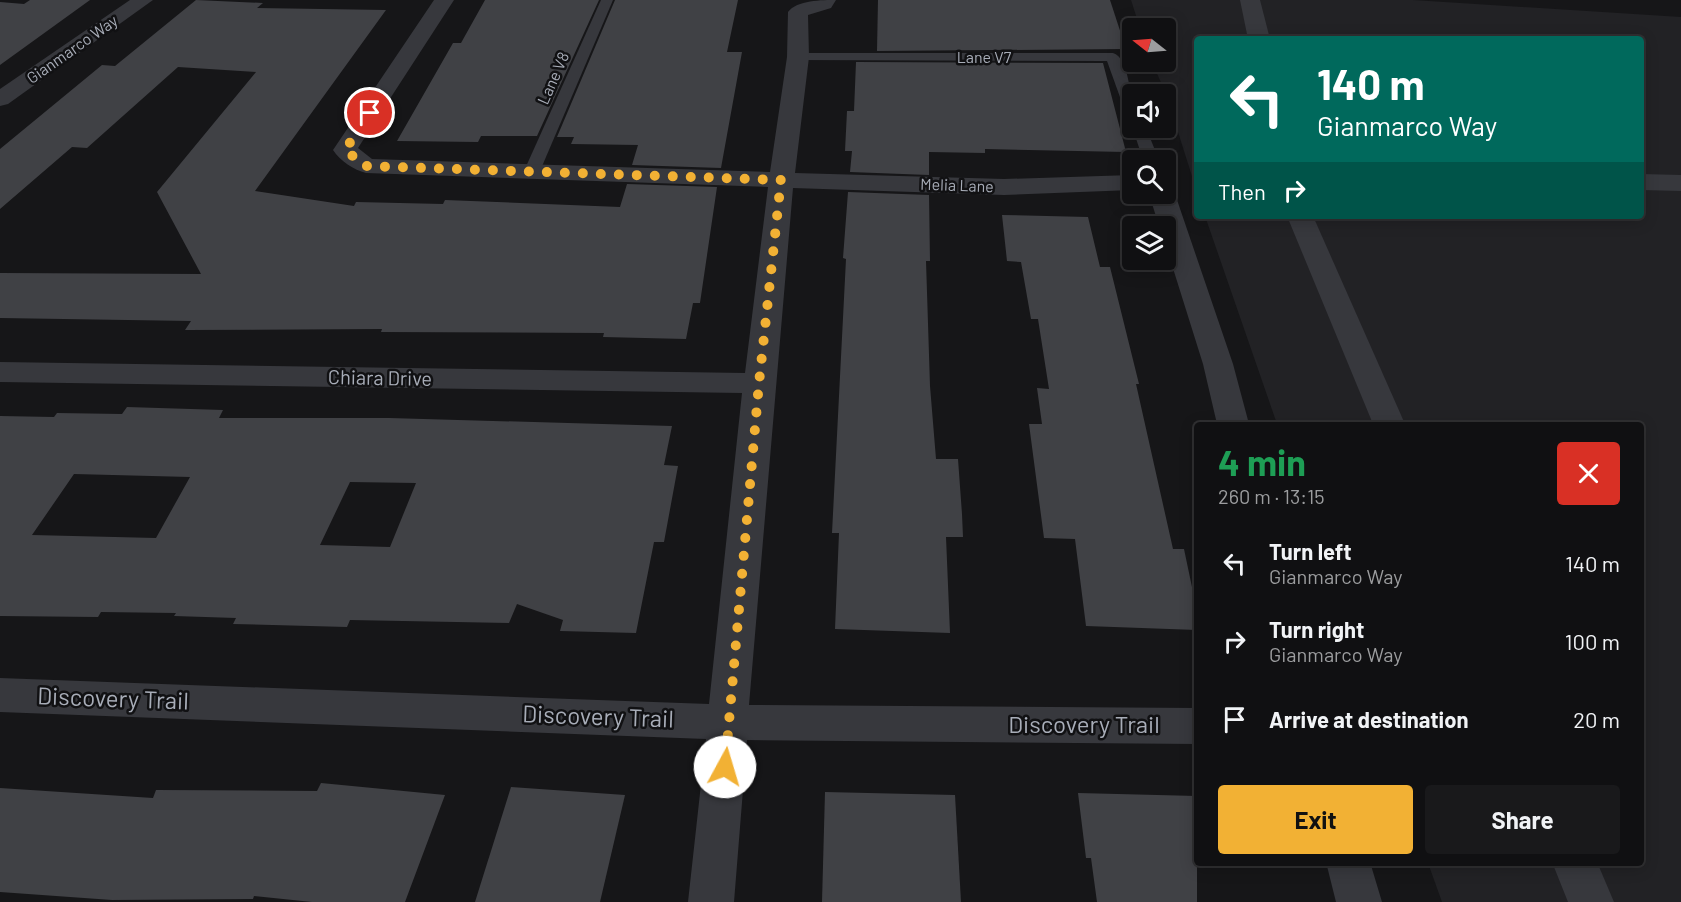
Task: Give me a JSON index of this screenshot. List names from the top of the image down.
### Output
{
  "streets": {
    "street": [
      "Gianmarco Way",
      "Melia Lane",
      "Chiara Drive",
      "Discovery Trail"
    ],
    "lane": ["Lane V7", "Lane V8"]
  },
  "north": "left",
  "page": {
    "turn": ["140 m", "Gianmarco Way"],
    "then": "Then",
    "heading": ["4 min", "260 m · 13:15"],
    "list": [
      {
        "name": "Turn left",
        "note": "Gianmarco Way",
        "value": "140 m"
      },
      {
        "name": "Turn right",
        "note": "Gianmarco Way",
        "value": "100 m"
      },
      {
        "name": "Arrive at destination",
        "value": "20 m"
      }
    ],
    "buttons": ["Exit", "Share"]
  }
}
